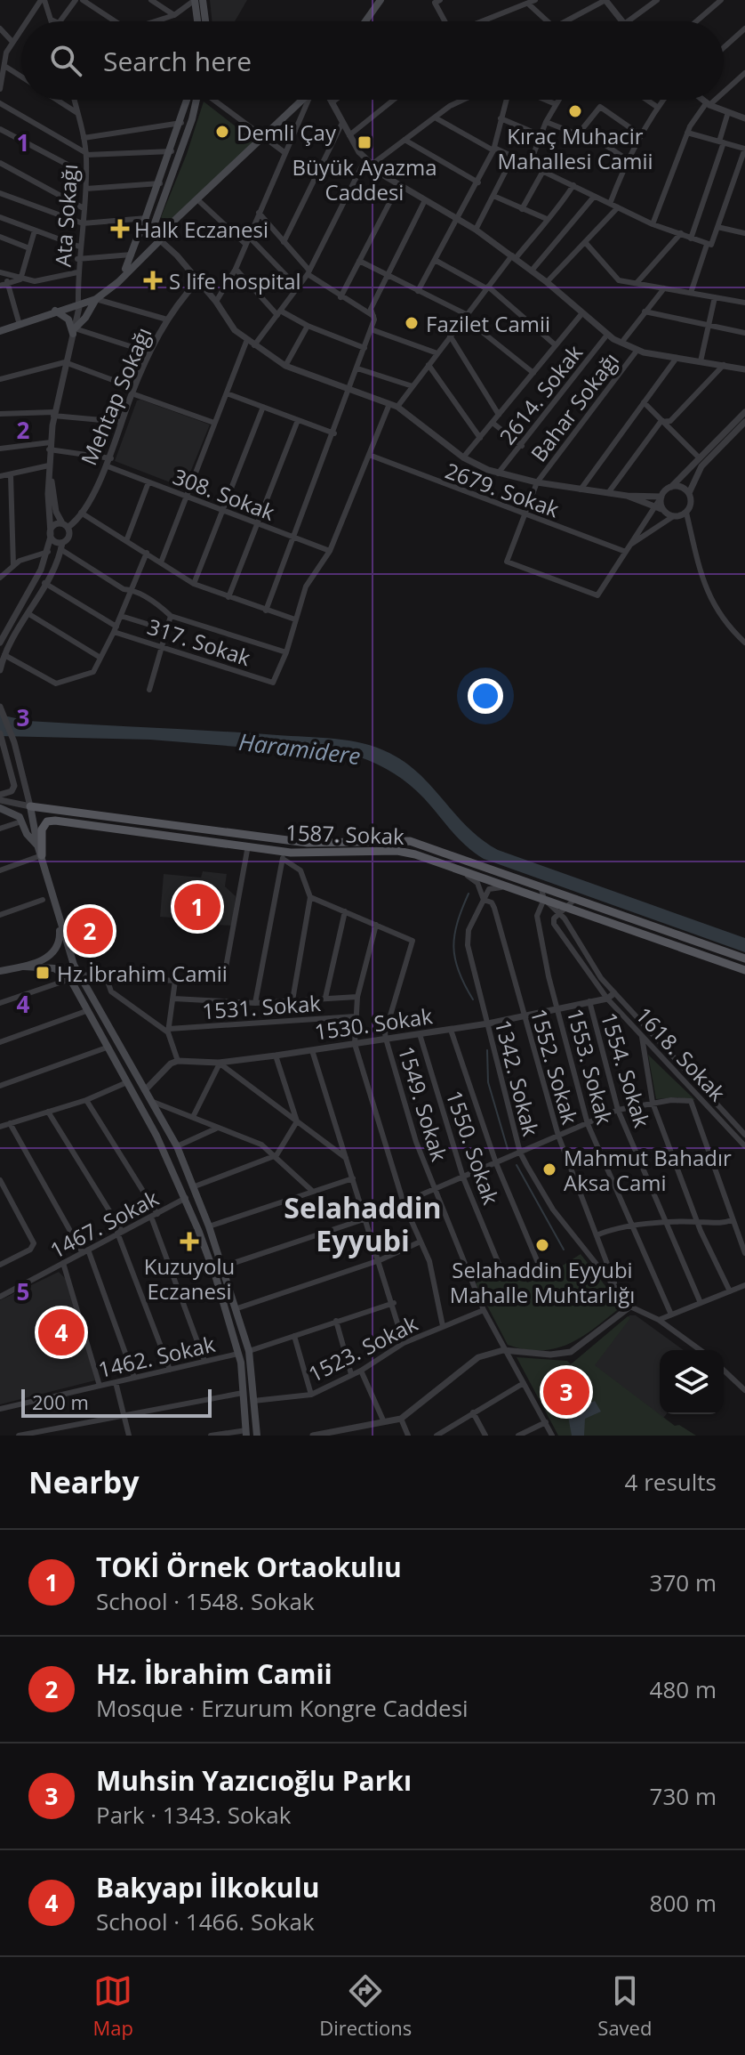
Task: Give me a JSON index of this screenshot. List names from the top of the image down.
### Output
{
  "streets": {
    "main road": ["1587. Sokak"],
    "street": [
      "Ata Sokağı",
      "2614. Sokak",
      "Mehtap Sokağı",
      "Bahar Sokağı",
      "2679. Sokak",
      "308. Sokak",
      "317. Sokak",
      "1531. Sokak",
      "1530. Sokak",
      "1618. Sokak",
      "1552. Sokak",
      "1553. Sokak",
      "1554. Sokak",
      "1342. Sokak",
      "1549. Sokak",
      "1550. Sokak",
      "1467. Sokak",
      "1523. Sokak",
      "1462. Sokak"
    ]
  },
  "crossings": [
    ["Mehtap Sokağı", "308. Sokak"],
    ["Mehtap Sokağı", "317. Sokak"],
    ["Bahar Sokağı", "2679. Sokak"],
    ["1587. Sokak", "1618. Sokak"],
    ["1587. Sokak", "1552. Sokak"],
    ["1587. Sokak", "1553. Sokak"],
    ["1530. Sokak", "1618. Sokak"],
    ["1530. Sokak", "1552. Sokak"],
    ["1530. Sokak", "1553. Sokak"],
    ["1530. Sokak", "1554. Sokak"],
    ["1530. Sokak", "1342. Sokak"],
    ["1530. Sokak", "1549. Sokak"],
    ["1530. Sokak", "1550. Sokak"],
    ["1552. Sokak", "1342. Sokak"],
    ["1549. Sokak", "1523. Sokak"]
  ],
  "districts": ["Selahaddin Eyyubi"],
  "water": ["Haramidere"],
  "places": {
    "other": [
      "Kıraç Muhacir Mahallesi Camii",
      "Demli Çay",
      "Fazilet Camii",
      "Mahmut Bahadır Aksa Cami",
      "Selahaddin Eyyubi Mahalle Muhtarlığı"
    ],
    "transit": ["Büyük Ayazma Caddesi", "Hz.İbrahim Camii"],
    "health": ["Halk Eczanesi", "S life hospital", "Kuzuyolu Eczanesi"]
  },
  "scale_bar": "200 m",
  "page": {
    "search": "Search here",
    "pins": [
      "1",
      "2",
      "4",
      "3"
    ],
    "scale": "200 m",
    "heading": ["Nearby", "4 results"],
    "list": [
      {
        "mark": "1",
        "name": "TOKİ Örnek Ortaokulıu",
        "note": "School · 1548. Sokak",
        "value": "370 m"
      },
      {
        "mark": "2",
        "name": "Hz. İbrahim Camii",
        "note": "Mosque · Erzurum Kongre Caddesi",
        "value": "480 m"
      },
      {
        "mark": "3",
        "name": "Muhsin Yazıcıoğlu Parkı",
        "note": "Park · 1343. Sokak",
        "value": "730 m"
      },
      {
        "mark": "4",
        "name": "Bakyapı İlkokulu",
        "note": "School · 1466. Sokak",
        "value": "800 m"
      }
    ],
    "nav": ["Map", "Directions", "Saved"]
  },
  "grid": {
    "rows": [
      "1",
      "2",
      "3",
      "4",
      "5"
    ]
  }
}
